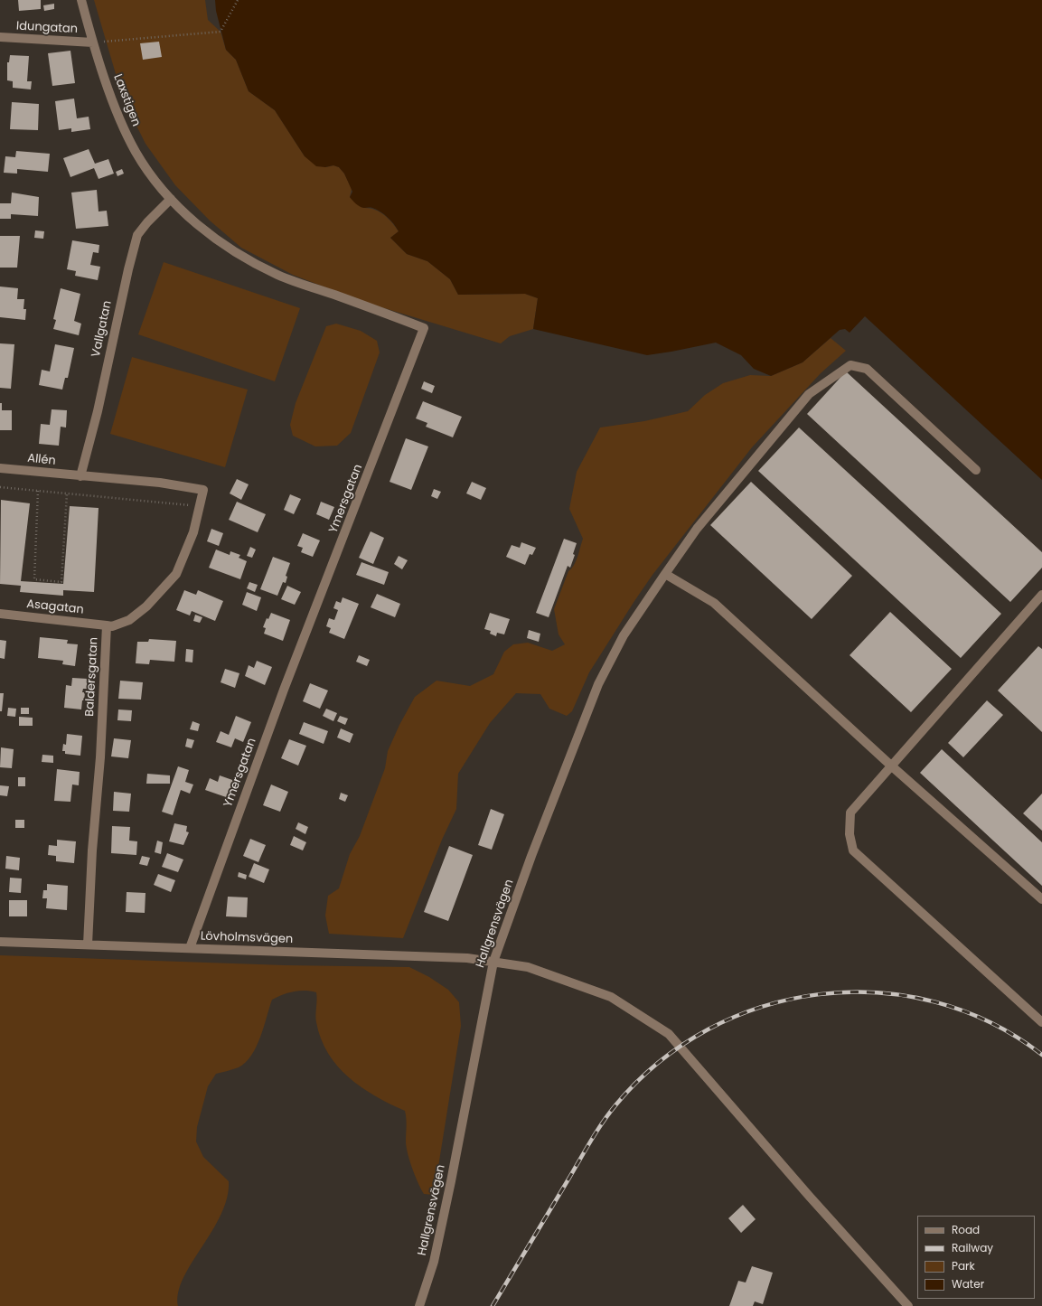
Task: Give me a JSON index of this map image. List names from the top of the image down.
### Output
{
  "streets": {
    "street": [
      "Idungatan",
      "Laxstigen",
      "Vallgatan",
      "Allén",
      "Ymersgatan",
      "Asagatan",
      "Baldersgatan",
      "Hallgrensvägen",
      "Lövholmsvägen"
    ]
  },
  "crossings": [
    ["Idungatan", "Laxstigen"],
    ["Laxstigen", "Vallgatan"],
    ["Laxstigen", "Ymersgatan"],
    ["Vallgatan", "Allén"],
    ["Vallgatan", "Ymersgatan"],
    ["Vallgatan", "Baldersgatan"],
    ["Allén", "Baldersgatan"],
    ["Ymersgatan", "Lövholmsvägen"],
    ["Asagatan", "Baldersgatan"],
    ["Baldersgatan", "Lövholmsvägen"],
    ["Hallgrensvägen", "Lövholmsvägen"]
  ],
  "legend": [
    "Road",
    "Railway",
    "Park",
    "Water"
  ]
}
